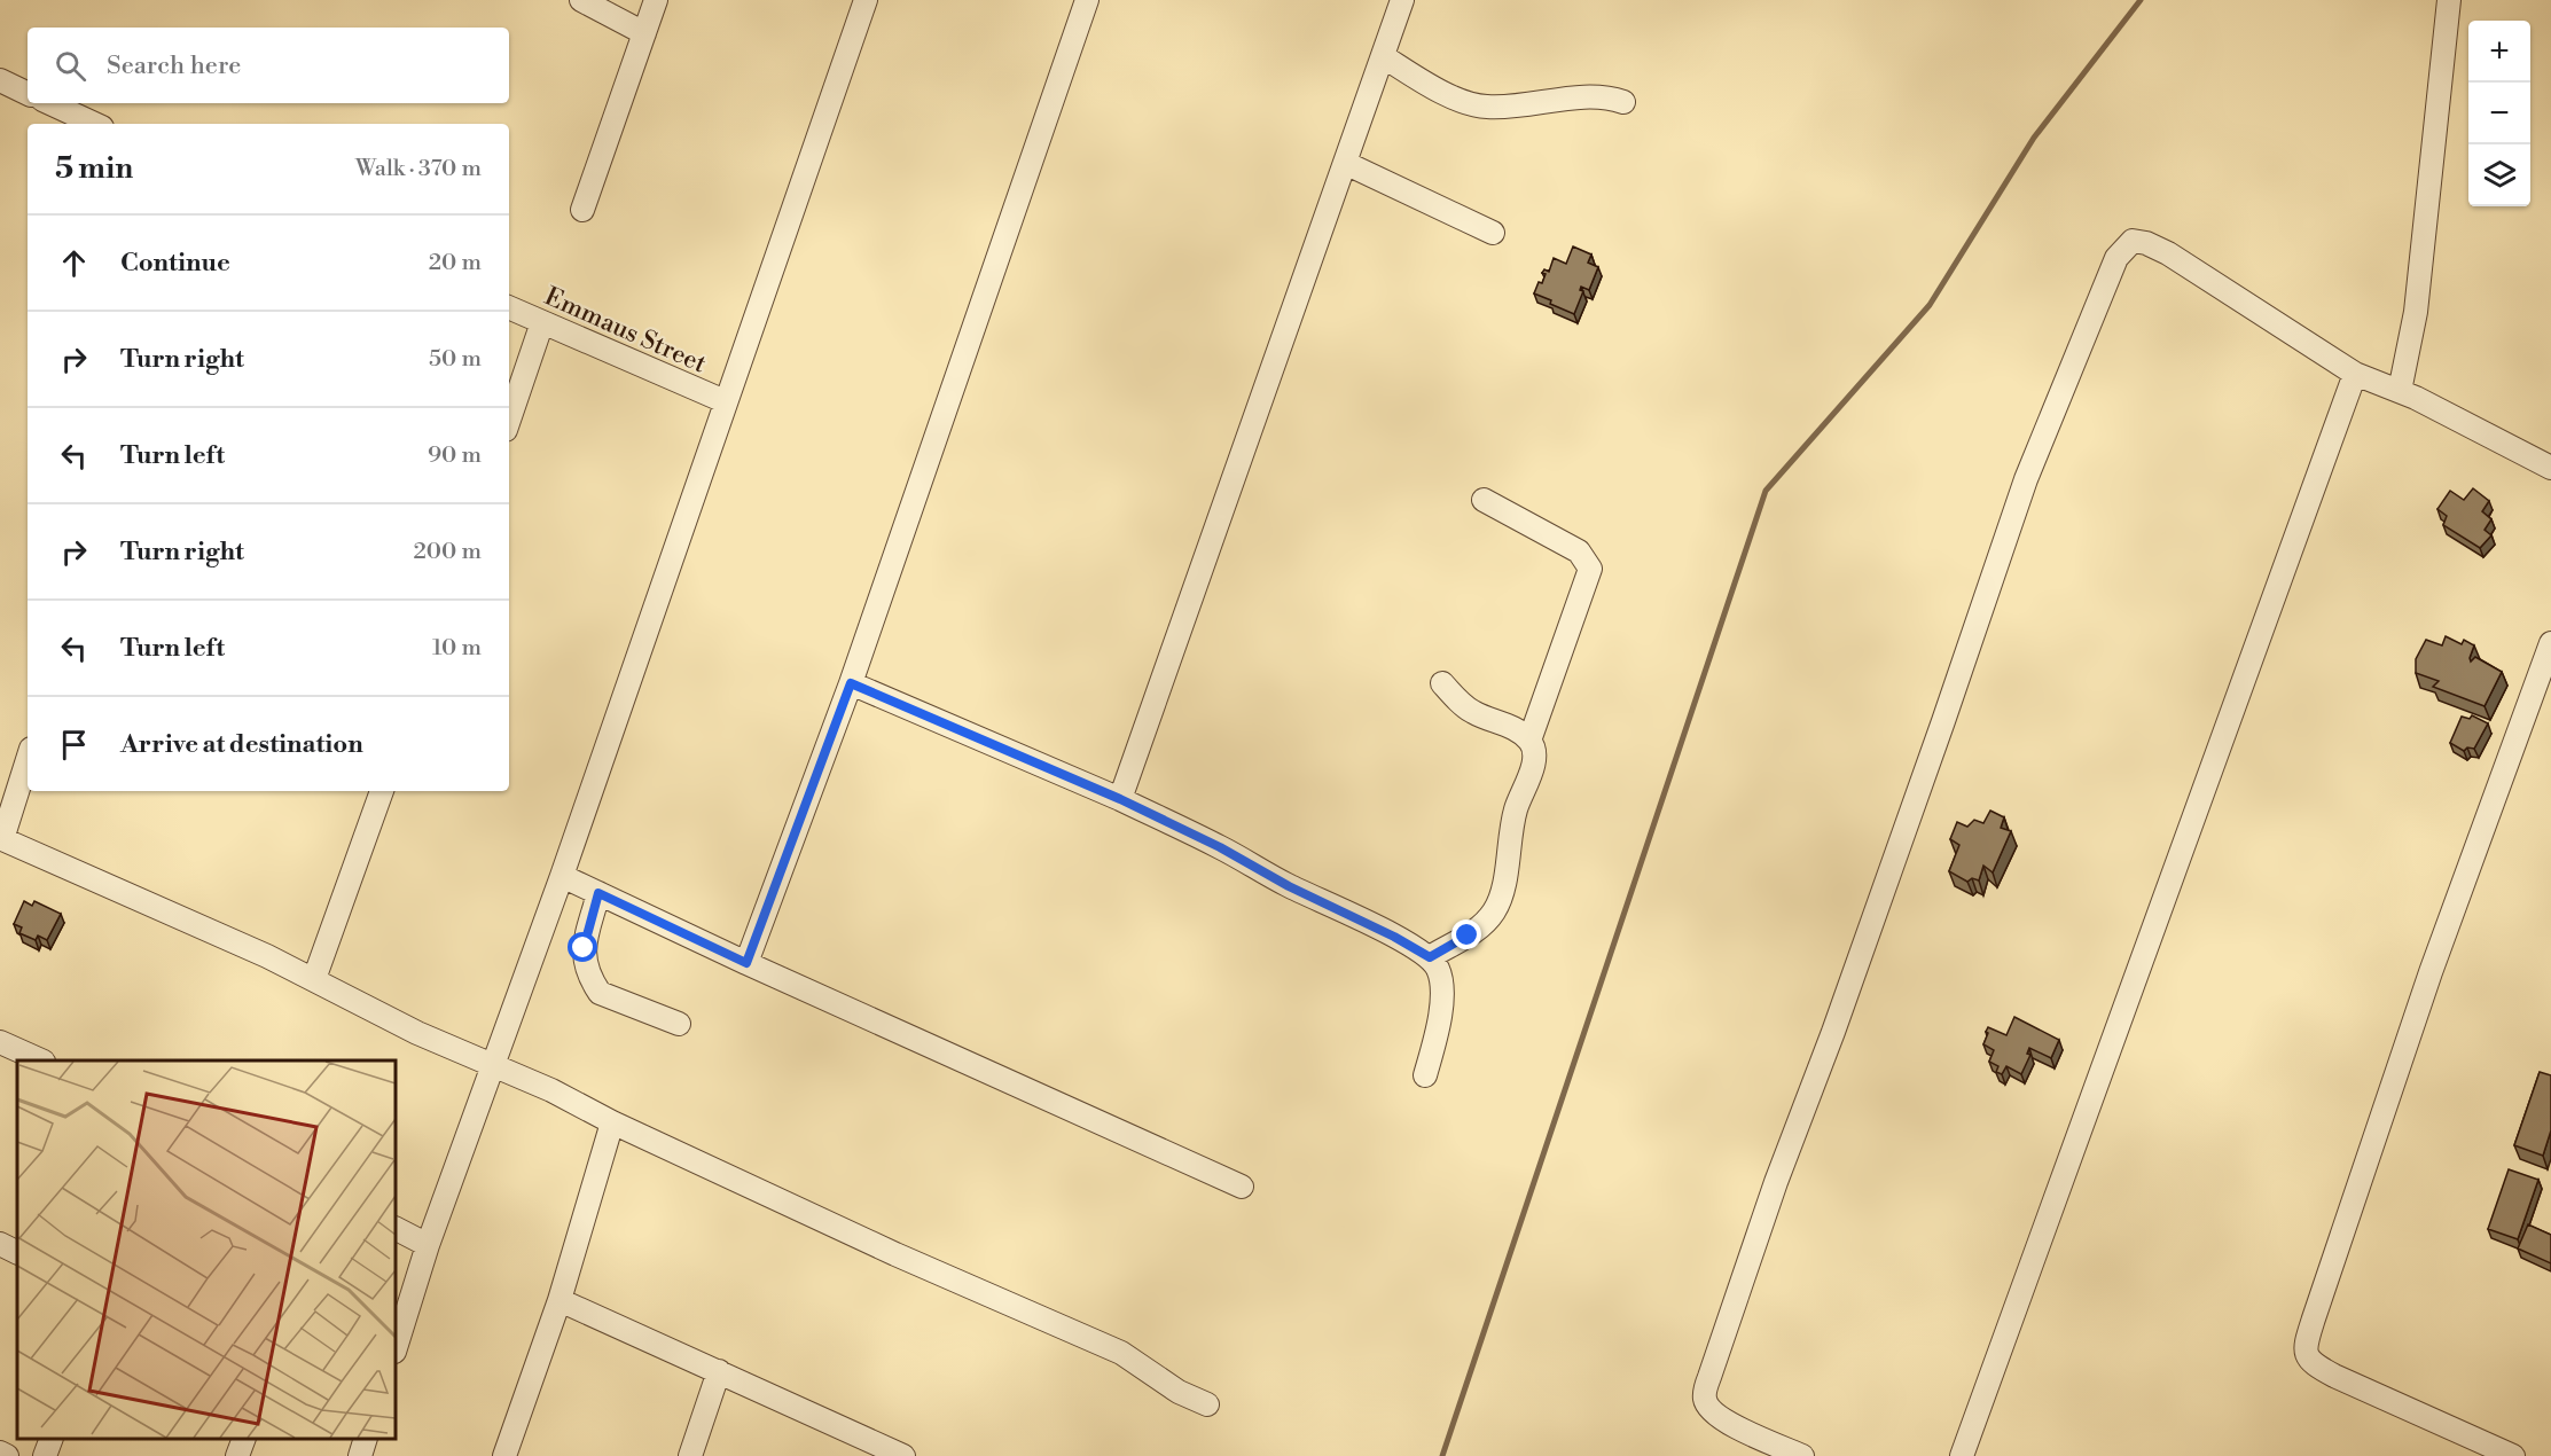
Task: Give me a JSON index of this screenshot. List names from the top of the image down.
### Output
{
  "streets": {
    "street": ["Emmaus Street"]
  },
  "page": {
    "map_buttons": ["+", "−"],
    "search": "Search here",
    "heading": ["5 min", "Walk · 370 m"],
    "list": [
      ["Continue", "20 m"],
      ["Turn right", "50 m"],
      ["Turn left", "90 m"],
      ["Turn right", "200 m"],
      ["Turn left", "10 m"],
      "Arrive at destination"
    ]
  }
}
